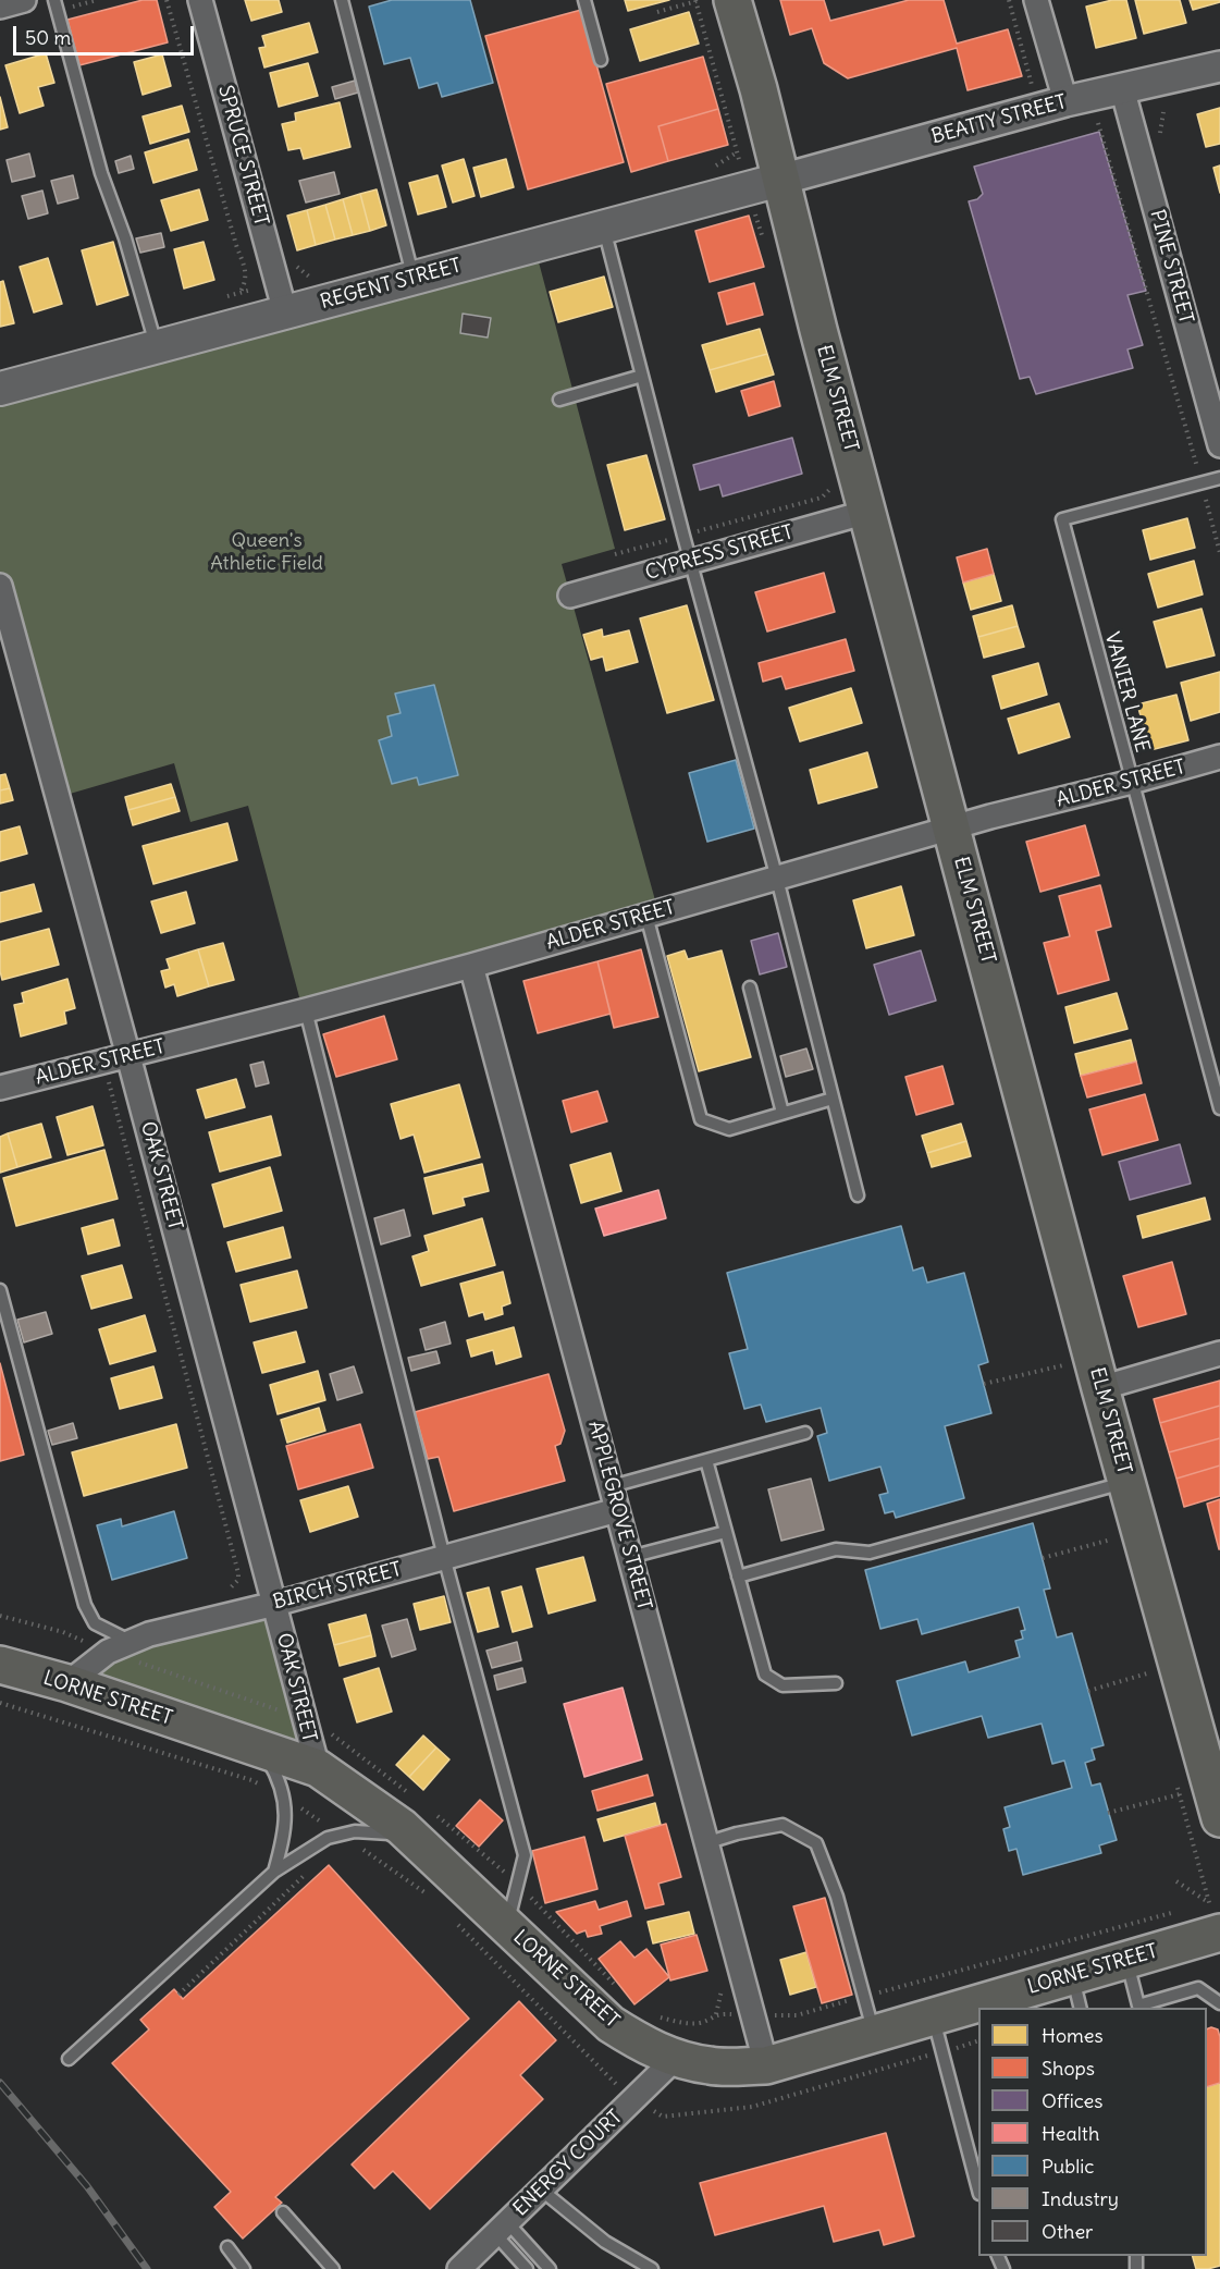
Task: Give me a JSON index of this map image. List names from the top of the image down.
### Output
{
  "streets": {
    "main road": ["REGENT STREET", "ELM STREET", "LORNE STREET"],
    "street": [
      "BEATTY STREET",
      "SPRUCE STREET",
      "PINE STREET",
      "CYPRESS STREET",
      "ALDER STREET",
      "OAK STREET",
      "APPLEGROVE STREET",
      "BIRCH STREET",
      "ENERGY COURT"
    ],
    "lane": ["VANIER LANE"]
  },
  "crossings": [
    ["BEATTY STREET", "PINE STREET"],
    ["BEATTY STREET", "REGENT STREET"],
    ["BEATTY STREET", "ELM STREET"],
    ["SPRUCE STREET", "REGENT STREET"],
    ["REGENT STREET", "ELM STREET"],
    ["ELM STREET", "CYPRESS STREET"],
    ["ELM STREET", "ALDER STREET"],
    ["VANIER LANE", "ALDER STREET"],
    ["ALDER STREET", "OAK STREET"],
    ["ALDER STREET", "APPLEGROVE STREET"],
    ["OAK STREET", "BIRCH STREET"],
    ["OAK STREET", "LORNE STREET"],
    ["APPLEGROVE STREET", "BIRCH STREET"],
    ["APPLEGROVE STREET", "LORNE STREET"],
    ["BIRCH STREET", "LORNE STREET"],
    ["LORNE STREET", "ENERGY COURT"]
  ],
  "parks": ["Queen's Athletic Field"],
  "legend": [
    "Homes",
    "Shops",
    "Offices",
    "Health",
    "Public",
    "Industry",
    "Other"
  ],
  "scale_bar": "50 m"
}
